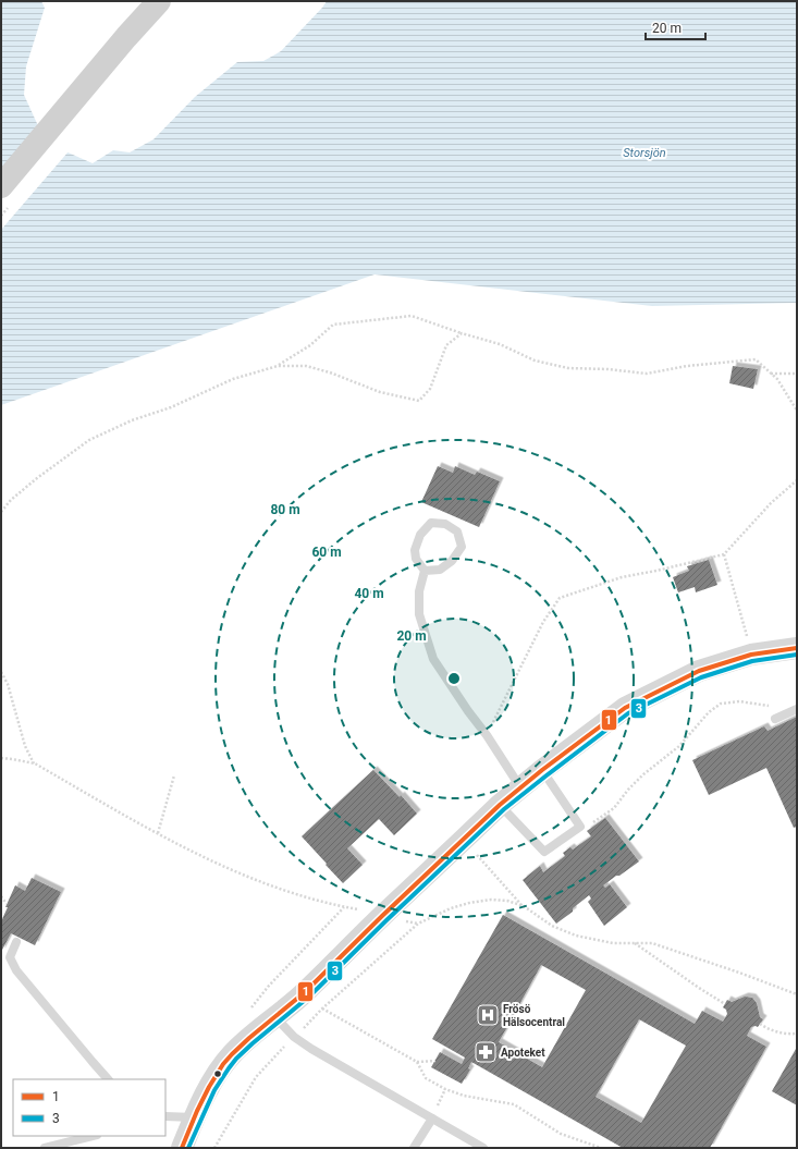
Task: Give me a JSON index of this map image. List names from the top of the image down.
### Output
{
  "water": ["Storsjön"],
  "places": {
    "hospital": ["Frösö Hälsocentral"],
    "pharmacy": ["Apoteket"]
  },
  "lines": ["transit line 1", "transit line 3"],
  "legend": ["1", "3"],
  "scale_bar": "20 m",
  "rings": [
    "80 m",
    "60 m",
    "40 m",
    "20 m"
  ]
}
